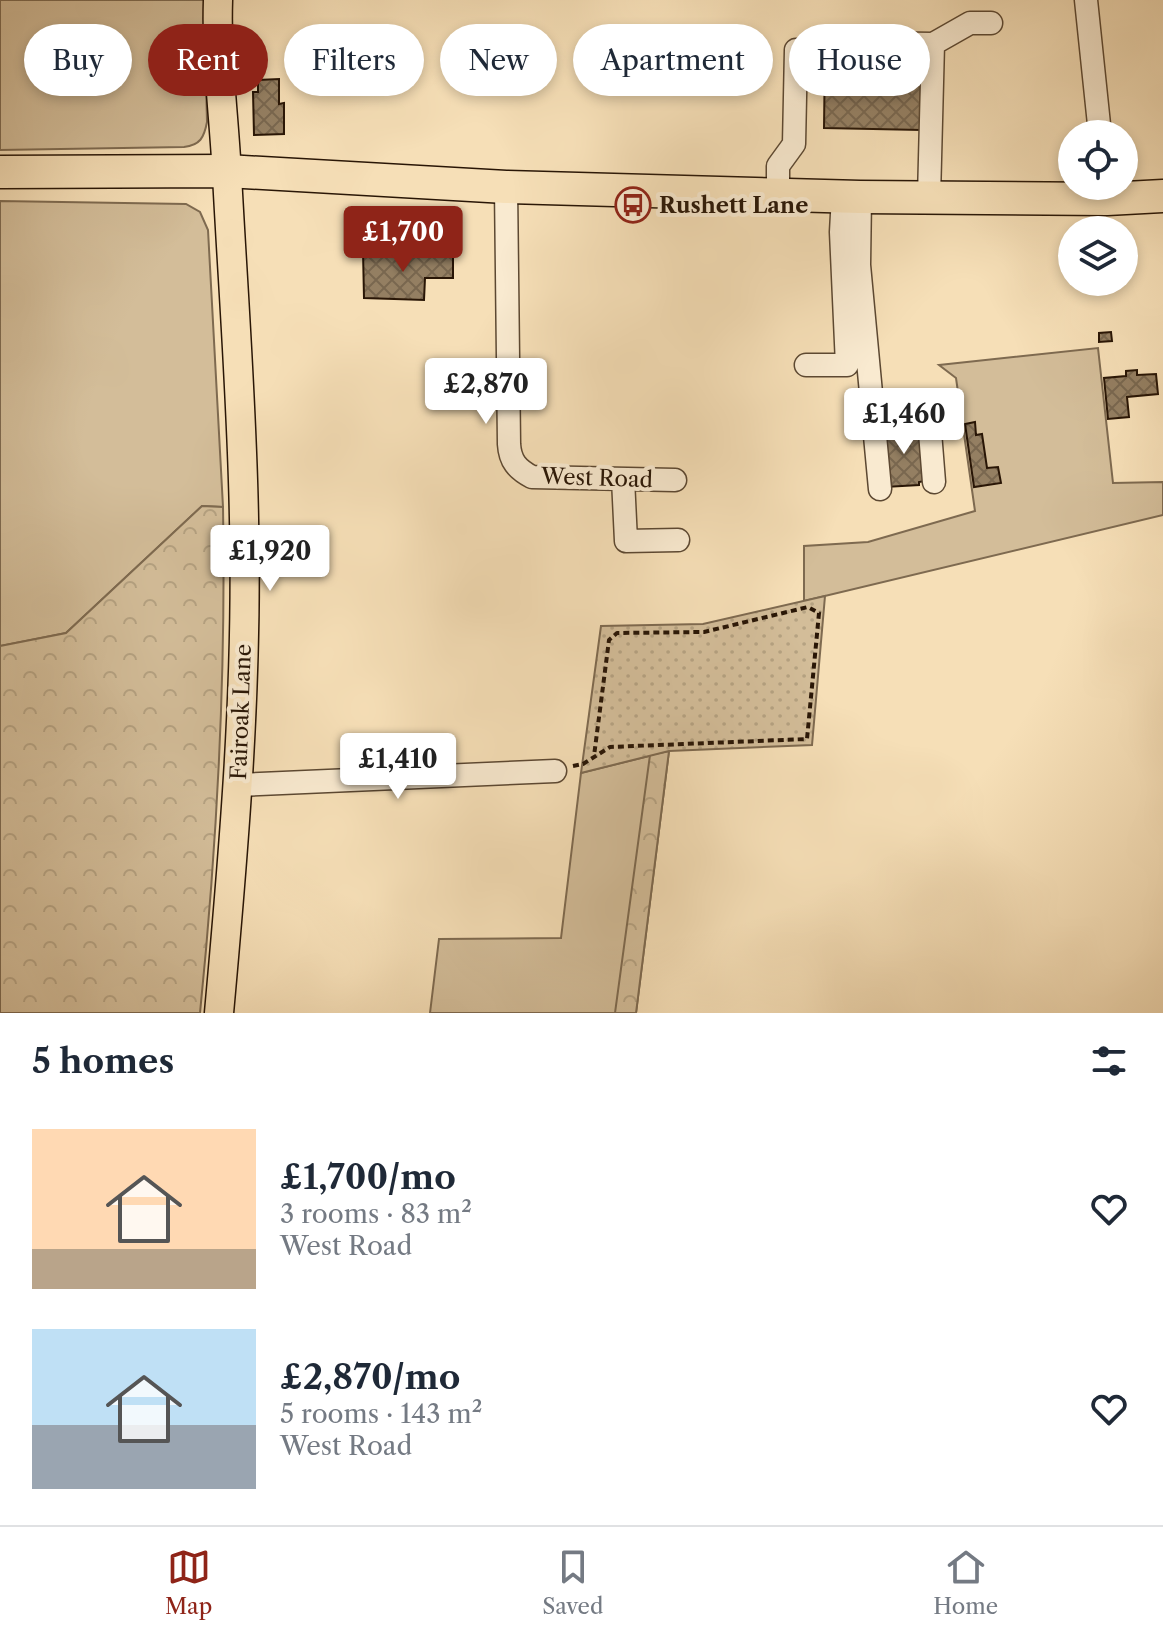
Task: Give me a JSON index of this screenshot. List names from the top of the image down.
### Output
{
  "streets": {
    "main road": ["Fairoak Lane"],
    "street": ["West Road"]
  },
  "places": {
    "bus stop": ["Rushett Lane"]
  },
  "page": {
    "chip": [
      "Buy",
      "Rent",
      "Filters",
      "New",
      "Apartment",
      "House"
    ],
    "price": [
      "£1,700",
      "£2,870",
      "£1,460",
      "£1,920",
      "£1,410"
    ],
    "heading": "5 homes",
    "list": [
      {
        "name": "£1,700/mo",
        "note": "3 rooms · 83 m² · West Road"
      },
      {
        "name": "£2,870/mo",
        "note": "5 rooms · 143 m² · West Road"
      }
    ],
    "tabs": ["Map", "Saved", "Home"]
  }
}
